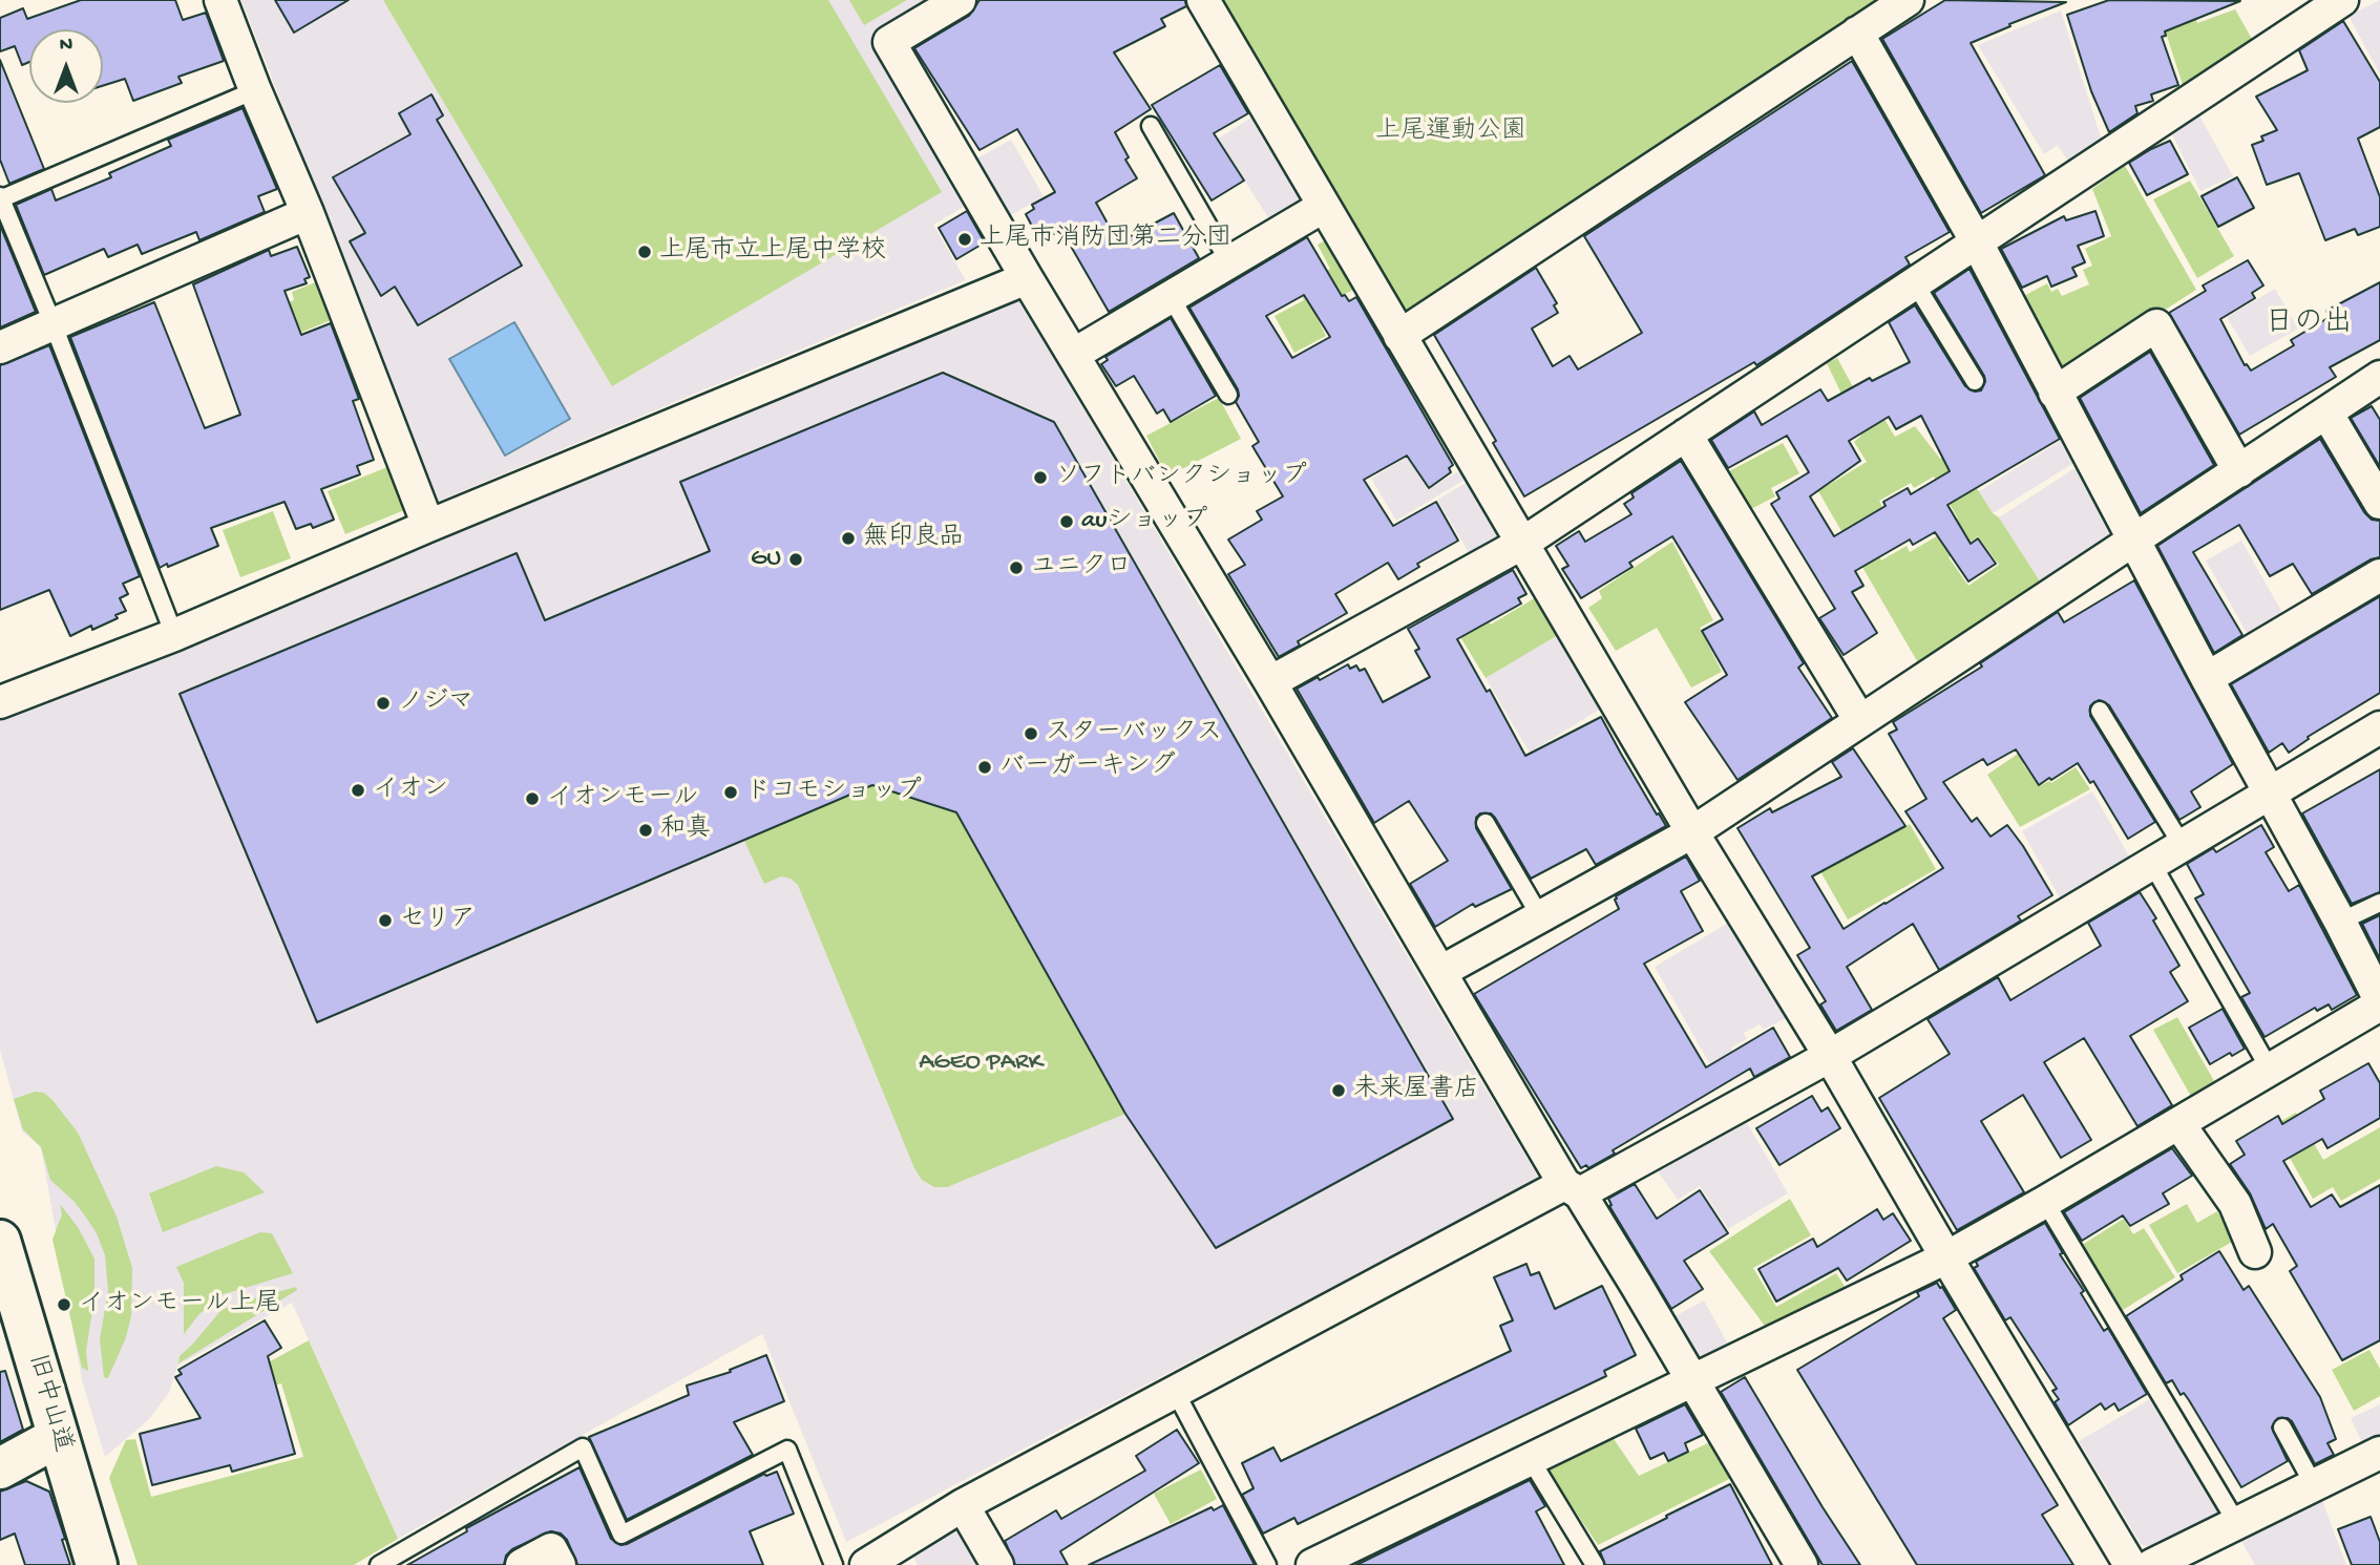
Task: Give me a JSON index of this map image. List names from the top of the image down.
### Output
{
  "streets": {
    "main road": ["旧中山道"]
  },
  "districts": ["日の出"],
  "parks": ["上尾運動公園", "AGEO PARK"],
  "places": [
    "上尾市消防団第二分団",
    "上尾市立上尾中学校",
    "ソフトバンクショップ",
    "auショップ",
    "無印良品",
    "GU",
    "ユニクロ",
    "ノジマ",
    "スターバックス",
    "バーガーキング",
    "イオン",
    "ドコモショップ",
    "イオンモール",
    "和真",
    "セリア",
    "未来屋書店",
    "イオンモール上尾"
  ],
  "north": "top"
}
